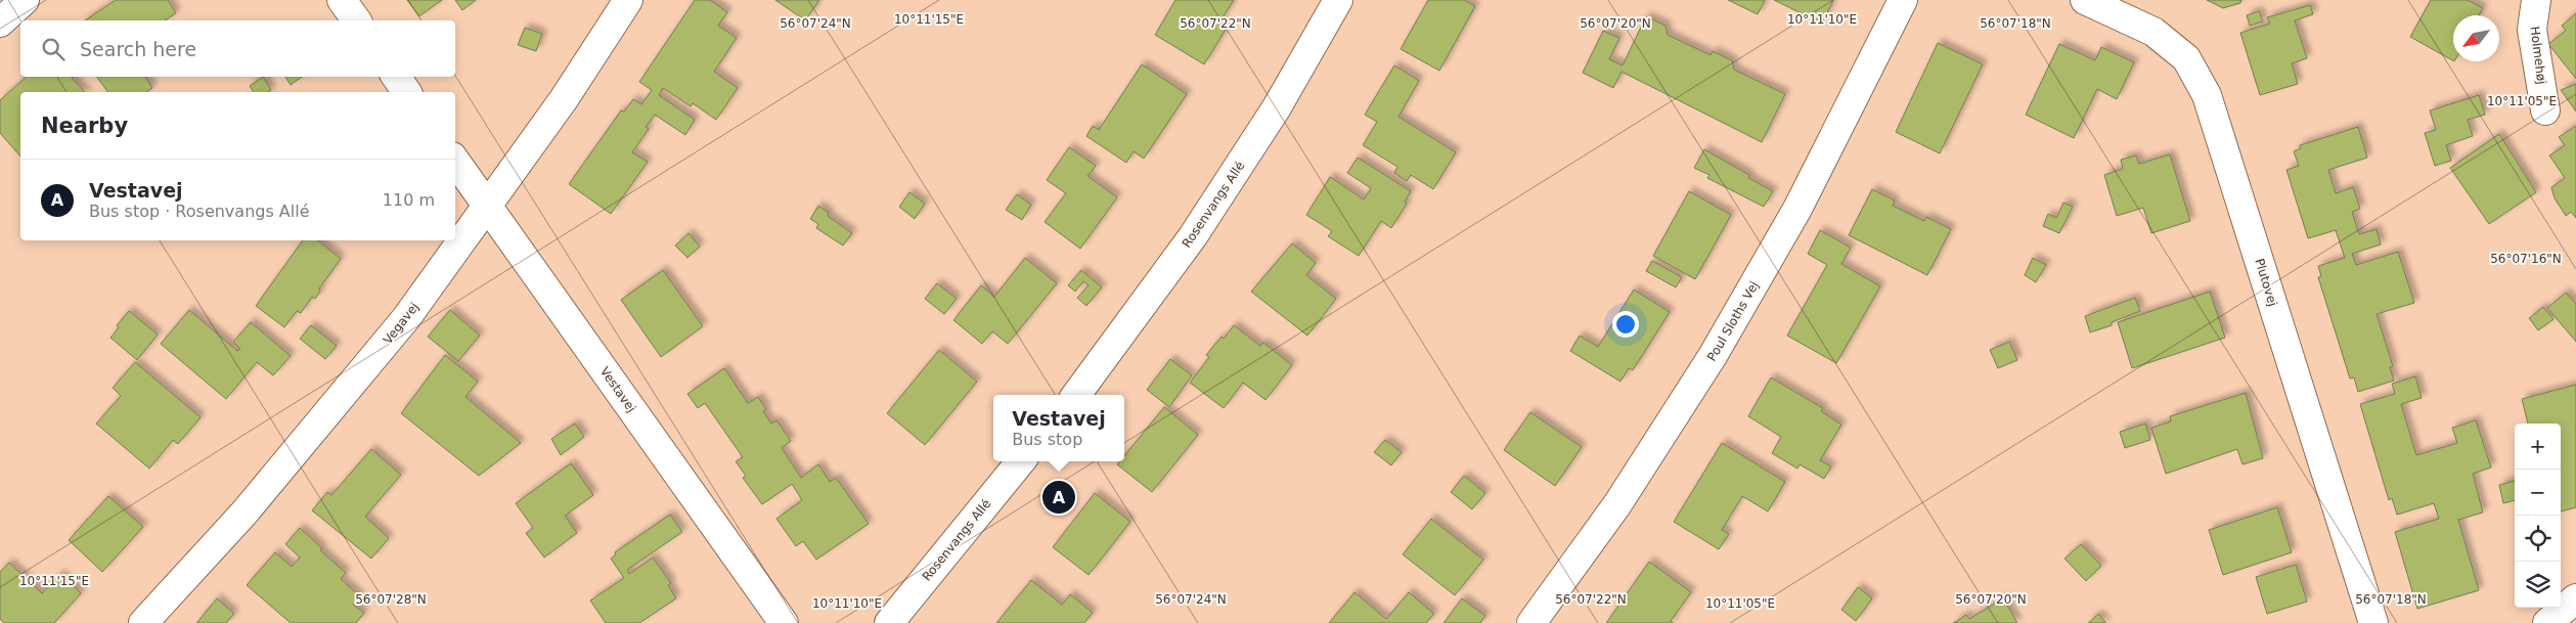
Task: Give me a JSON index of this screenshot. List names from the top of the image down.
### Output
{
  "streets": {
    "street": [
      "Holmehøj",
      "Rosenvangs Allé",
      "Plutovej",
      "Poul Sloths Vej",
      "Vegavej",
      "Vestavej"
    ]
  },
  "crossings": [
    ["Vegavej", "Vestavej"]
  ],
  "north": "bottom left",
  "page": {
    "search": "Search here",
    "heading": "Nearby",
    "list": [
      {
        "mark": "A",
        "name": "Vestavej",
        "note": "Bus stop · Rosenvangs Allé",
        "value": "110 m"
      }
    ],
    "popup": ["Vestavej", "Bus stop"],
    "map_buttons": ["+", "−"],
    "pins": "A"
  },
  "coordinates": [
    "10°11'15\"E",
    "10°11'10\"E",
    "56°07'20\"N",
    "56°07'18\"N",
    "56°07'24\"N",
    "56°07'22\"N",
    "10°11'05\"E",
    "56°07'16\"N",
    "56°07'28\"N"
  ]
}
